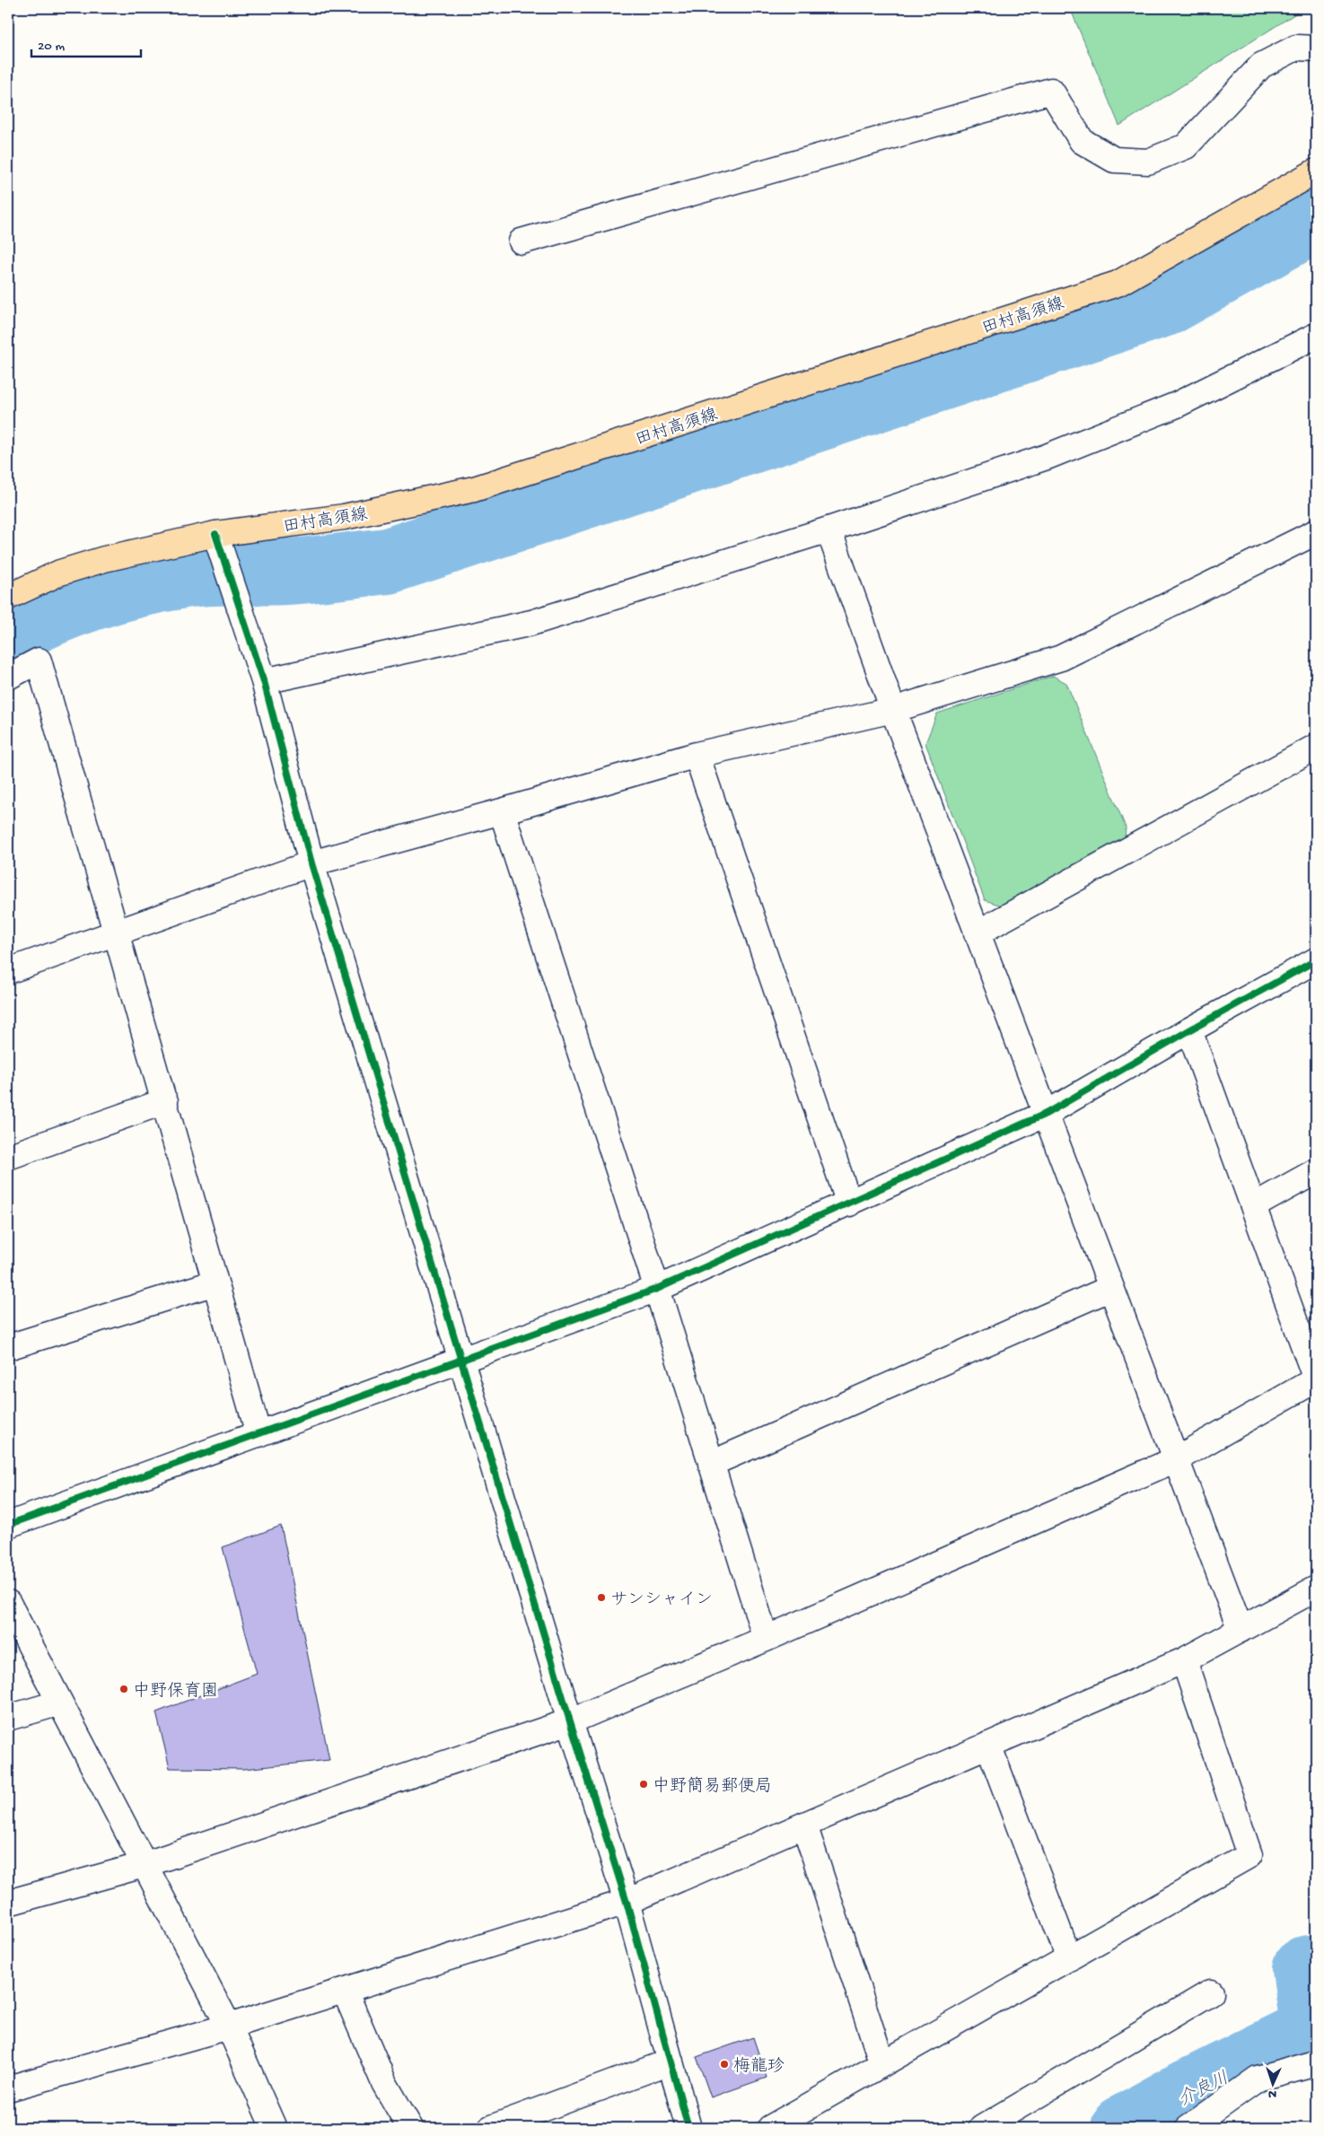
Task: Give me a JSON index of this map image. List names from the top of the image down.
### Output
{
  "streets": {
    "main road": ["田村高須線"]
  },
  "water": ["介良川"],
  "places": [
    "サンシャイン",
    "中野保育園",
    "中野簡易郵便局",
    "梅龍珍"
  ],
  "scale_bar": "20 m",
  "north": "bottom"
}
